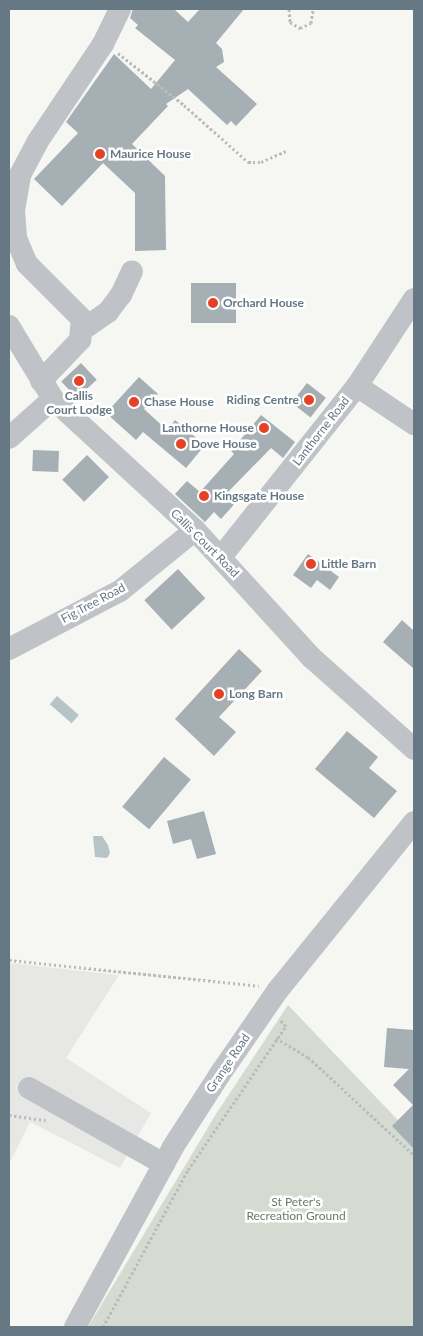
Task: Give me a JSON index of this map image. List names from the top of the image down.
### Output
{
  "streets": {
    "street": [
      "Lanthorne Road",
      "Callis Court Road",
      "Fig Tree Road",
      "Grange Road"
    ]
  },
  "crossings": [
    ["Lanthorne Road", "Callis Court Road"],
    ["Callis Court Road", "Fig Tree Road"]
  ],
  "parks": ["St Peter's Recreation Ground"],
  "places": [
    "Maurice House",
    "Orchard House",
    "Callis Court Lodge",
    "Riding Centre",
    "Chase House",
    "Lanthorne House",
    "Dove House",
    "Kingsgate House",
    "Little Barn",
    "Long Barn"
  ]
}
